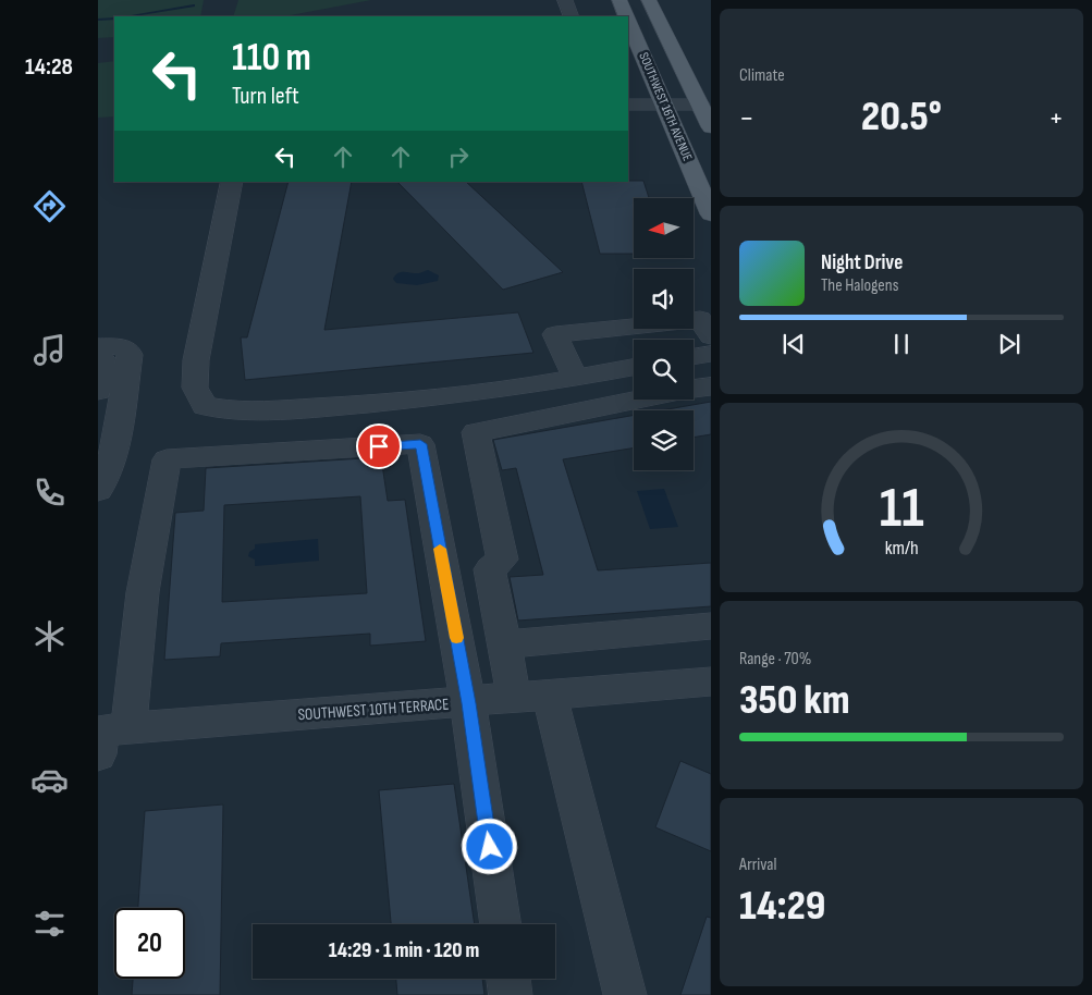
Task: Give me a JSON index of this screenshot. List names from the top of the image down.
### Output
{
  "streets": {
    "main road": ["SOUTHWEST 16TH AVENUE"],
    "street": ["SOUTHWEST 10TH TERRACE"]
  },
  "north": "left",
  "page": {
    "tabs": "14:28",
    "tile": [
      "Climate",
      ["Range · 70%", "350 km"],
      ["Arrival", "14:29"]
    ],
    "turn": ["110 m", "Turn left"],
    "heat": ["−", "20.5°", "+"],
    "song": ["Night Drive", "The Halogens"],
    "limit": "20",
    "trip": "14:29 · 1 min · 120 m",
    "gauge": ["11", "km/h"]
  }
}
